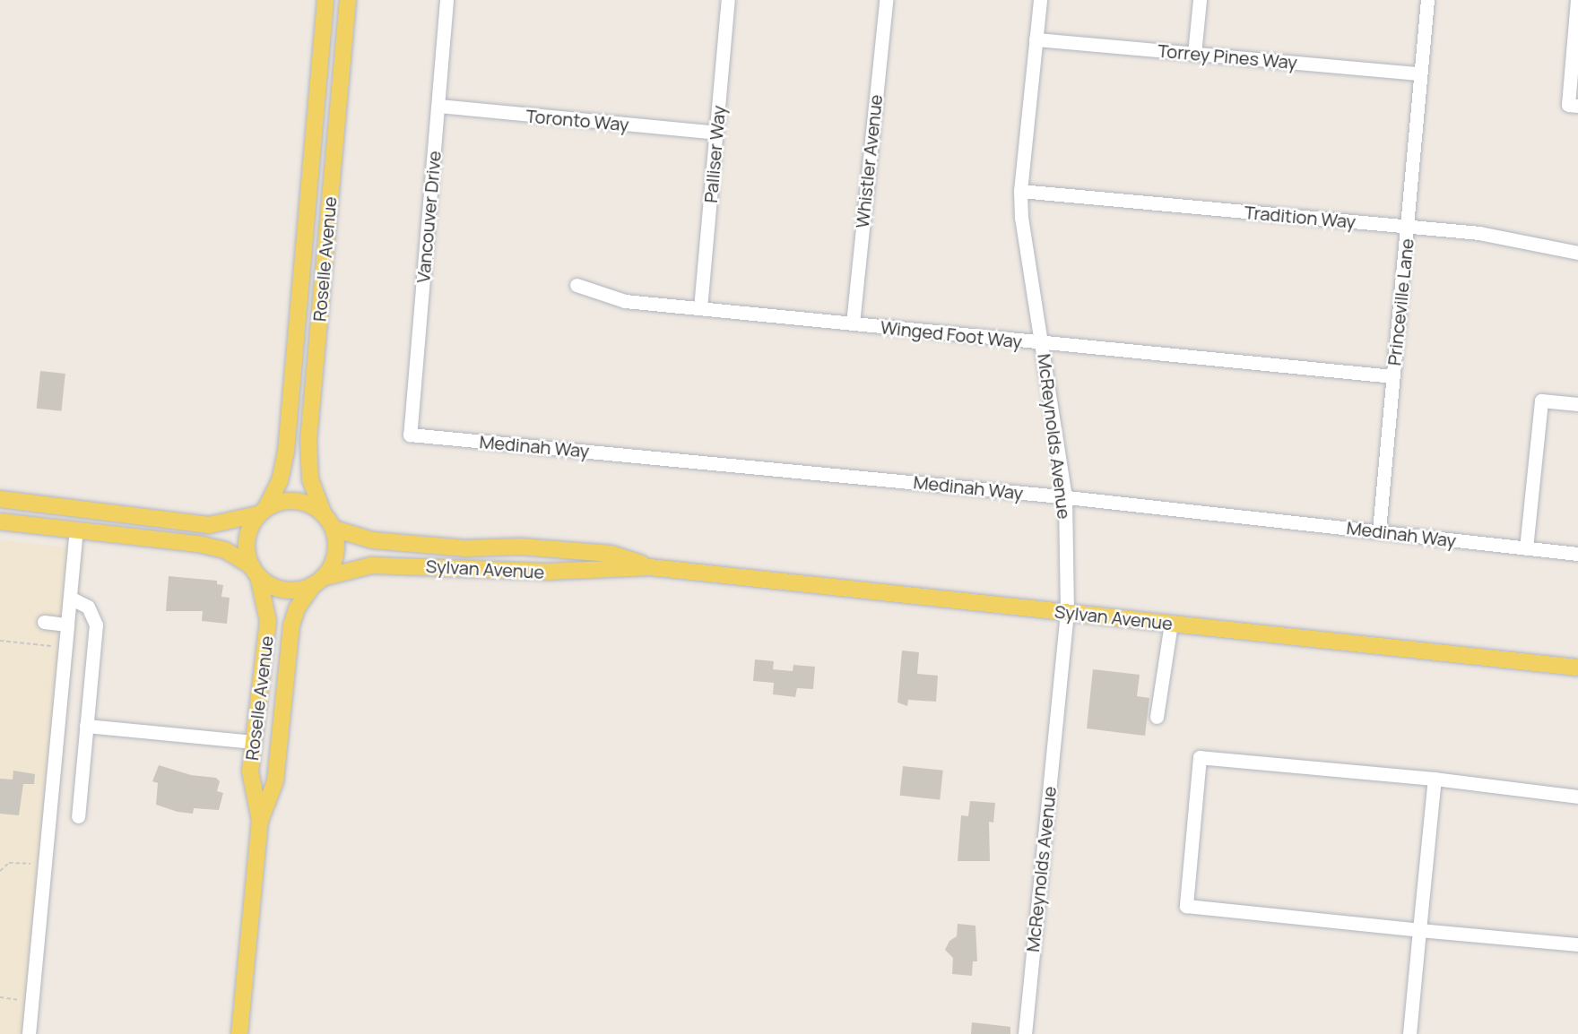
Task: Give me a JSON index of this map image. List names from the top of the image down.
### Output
{
  "streets": {
    "main road": ["Roselle Avenue", "Sylvan Avenue"],
    "street": [
      "Torrey Pines Way",
      "Toronto Way",
      "Palliser Way",
      "Whistler Avenue",
      "Vancouver Drive",
      "Tradition Way",
      "Princeville Lane",
      "Winged Foot Way",
      "McReynolds Avenue",
      "Medinah Way"
    ]
  },
  "crossings": [
    ["Torrey Pines Way", "Princeville Lane"],
    ["Torrey Pines Way", "McReynolds Avenue"],
    ["Toronto Way", "Palliser Way"],
    ["Toronto Way", "Vancouver Drive"],
    ["Palliser Way", "Winged Foot Way"],
    ["Whistler Avenue", "Winged Foot Way"],
    ["Vancouver Drive", "Medinah Way"],
    ["Tradition Way", "Princeville Lane"],
    ["Tradition Way", "McReynolds Avenue"],
    ["Roselle Avenue", "Sylvan Avenue"],
    ["Princeville Lane", "Winged Foot Way"],
    ["Princeville Lane", "Medinah Way"],
    ["Winged Foot Way", "McReynolds Avenue"],
    ["McReynolds Avenue", "Medinah Way"],
    ["McReynolds Avenue", "Sylvan Avenue"]
  ]
}
